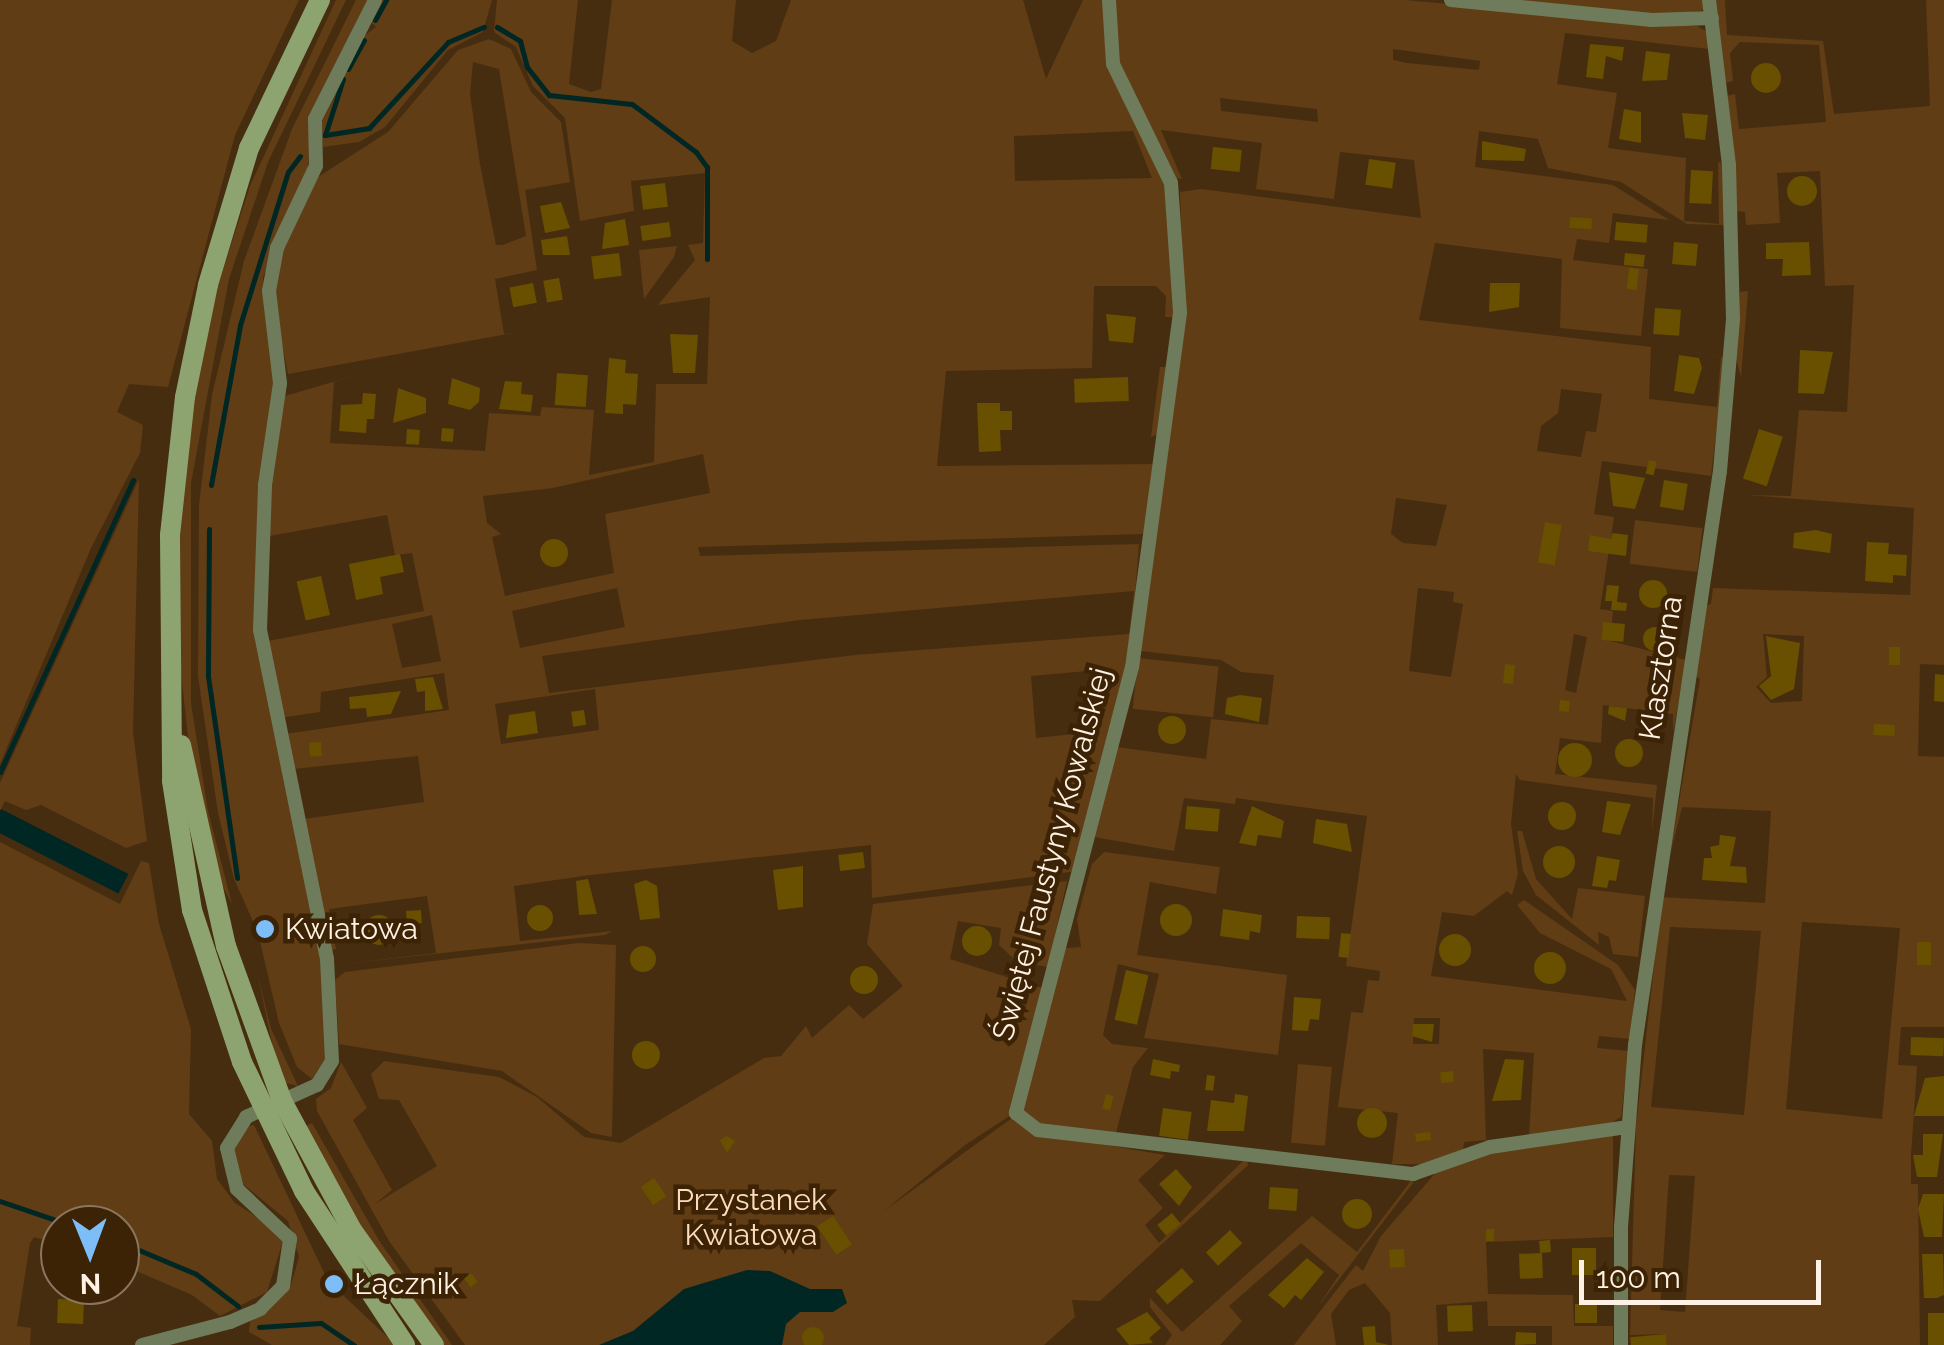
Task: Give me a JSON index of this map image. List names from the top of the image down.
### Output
{
  "streets": {
    "street": ["Klasztorna", "Świętej Faustyny Kowalskiej"]
  },
  "crossings": [
    ["Klasztorna", "Świętej Faustyny Kowalskiej"]
  ],
  "parks": ["Przystanek Kwiatowa"],
  "places": ["Kwiatowa", "Łącznik"],
  "scale_bar": "100 m",
  "north": "bottom"
}
